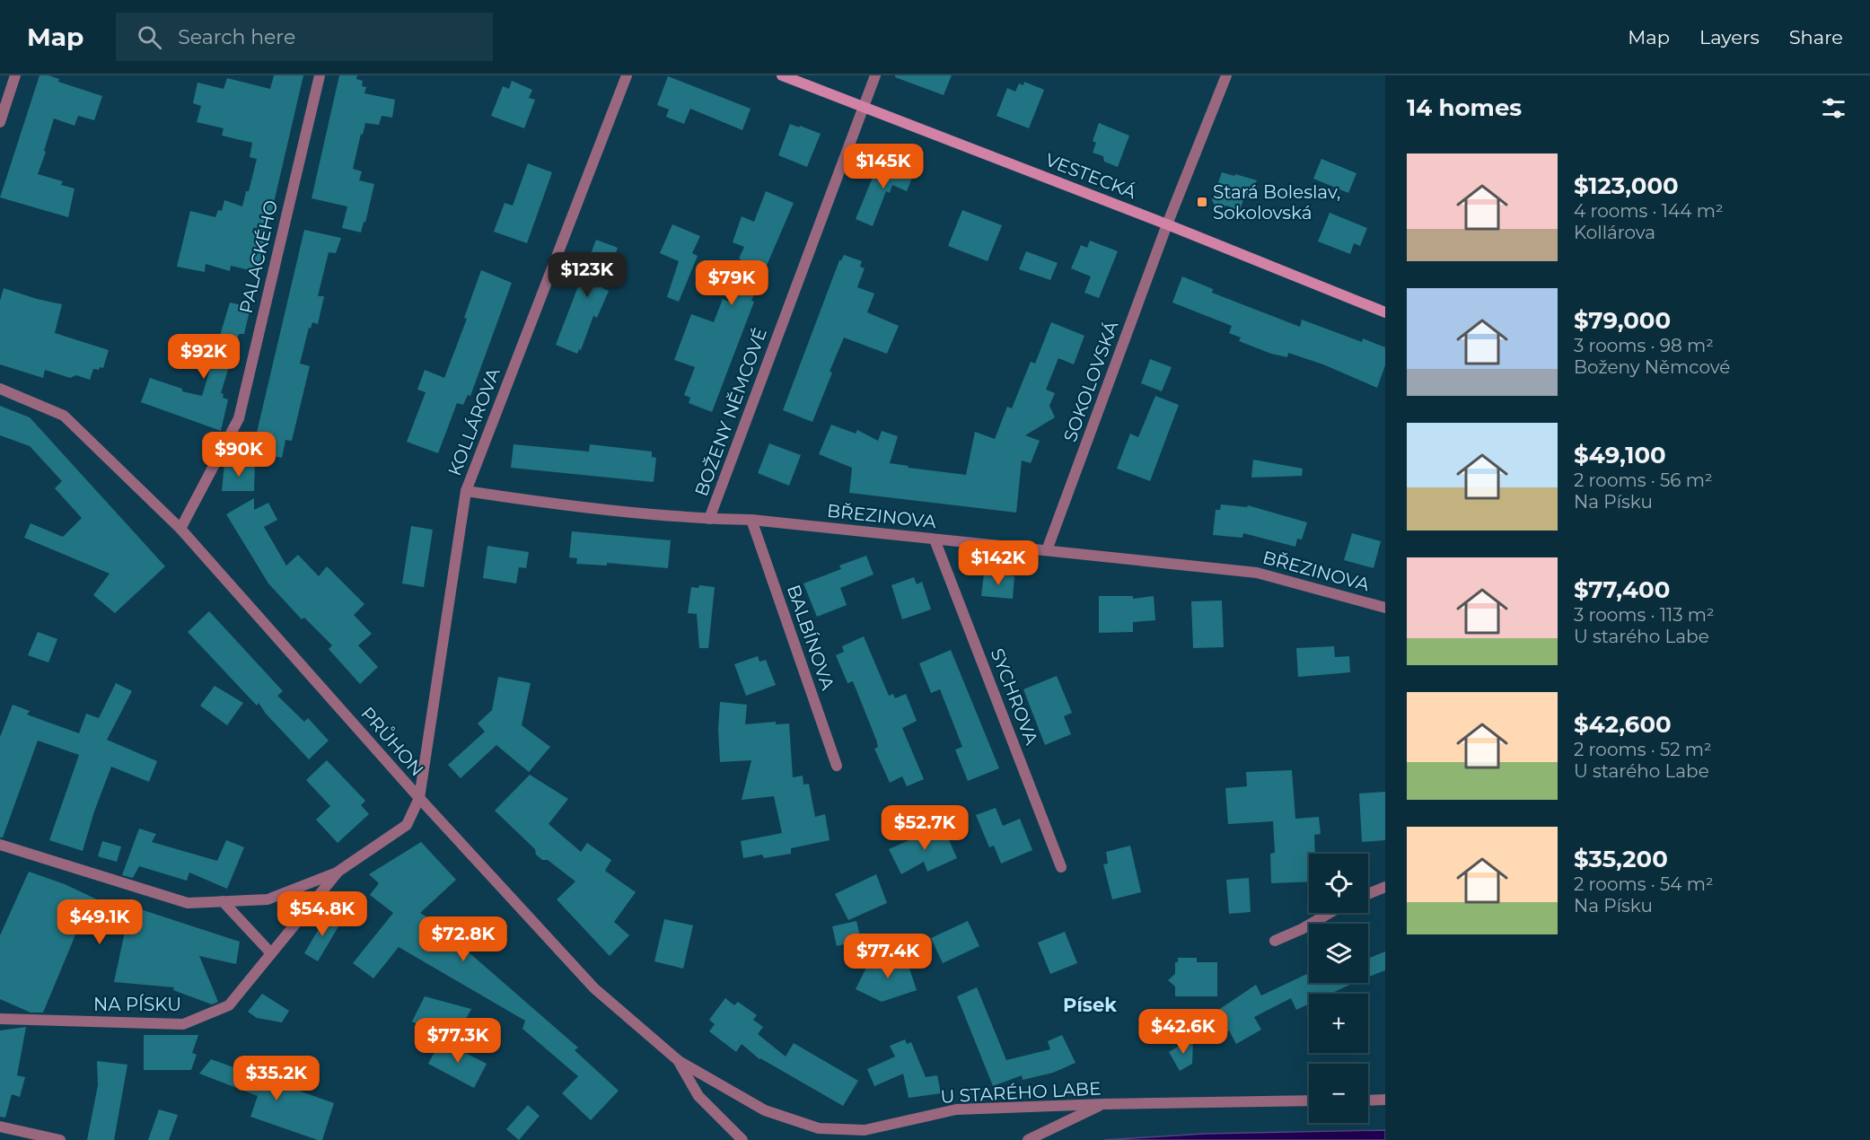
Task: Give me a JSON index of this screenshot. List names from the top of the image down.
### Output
{
  "streets": {
    "street": [
      "VESTECKÁ",
      "PALACKÉHO",
      "SOKOLOVSKÁ",
      "BOŽENY NĚMCOVÉ",
      "KOLLÁROVA",
      "BŘEZINOVA",
      "BALBÍNOVA",
      "SYCHROVA",
      "PRŮHON",
      "NA PÍSKU",
      "U STARÉHO LABE"
    ]
  },
  "crossings": [
    ["VESTECKÁ", "SOKOLOVSKÁ"],
    ["VESTECKÁ", "BOŽENY NĚMCOVÉ"],
    ["PALACKÉHO", "PRŮHON"],
    ["SOKOLOVSKÁ", "BŘEZINOVA"],
    ["BOŽENY NĚMCOVÉ", "BŘEZINOVA"],
    ["KOLLÁROVA", "BŘEZINOVA"],
    ["KOLLÁROVA", "PRŮHON"],
    ["KOLLÁROVA", "NA PÍSKU"],
    ["BŘEZINOVA", "BALBÍNOVA"],
    ["BŘEZINOVA", "SYCHROVA"],
    ["PRŮHON", "NA PÍSKU"],
    ["PRŮHON", "U STARÉHO LABE"]
  ],
  "districts": ["Písek"],
  "places": {
    "transit": ["Stará Boleslav, Sokolovská"]
  },
  "page": {
    "header": "Map",
    "search": "Search here",
    "nav": ["Map", "Layers", "Share"],
    "heading": "14 homes",
    "list": [
      {
        "name": "$123,000",
        "note": "4 rooms · 144 m² · Kollárova"
      },
      {
        "name": "$79,000",
        "note": "3 rooms · 98 m² · Boženy Němcové"
      },
      {
        "name": "$49,100",
        "note": "2 rooms · 56 m² · Na Písku"
      },
      {
        "name": "$77,400",
        "note": "3 rooms · 113 m² · U starého Labe"
      },
      {
        "name": "$42,600",
        "note": "2 rooms · 52 m² · U starého Labe"
      },
      {
        "name": "$35,200",
        "note": "2 rooms · 54 m² · Na Písku"
      }
    ],
    "price": [
      "$145K",
      "$123K",
      "$79K",
      "$92K",
      "$90K",
      "$142K",
      "$52.7K",
      "$54.8K",
      "$49.1K",
      "$72.8K",
      "$77.4K",
      "$42.6K",
      "$77.3K",
      "$35.2K"
    ],
    "map_buttons": ["+", "−"]
  }
}
